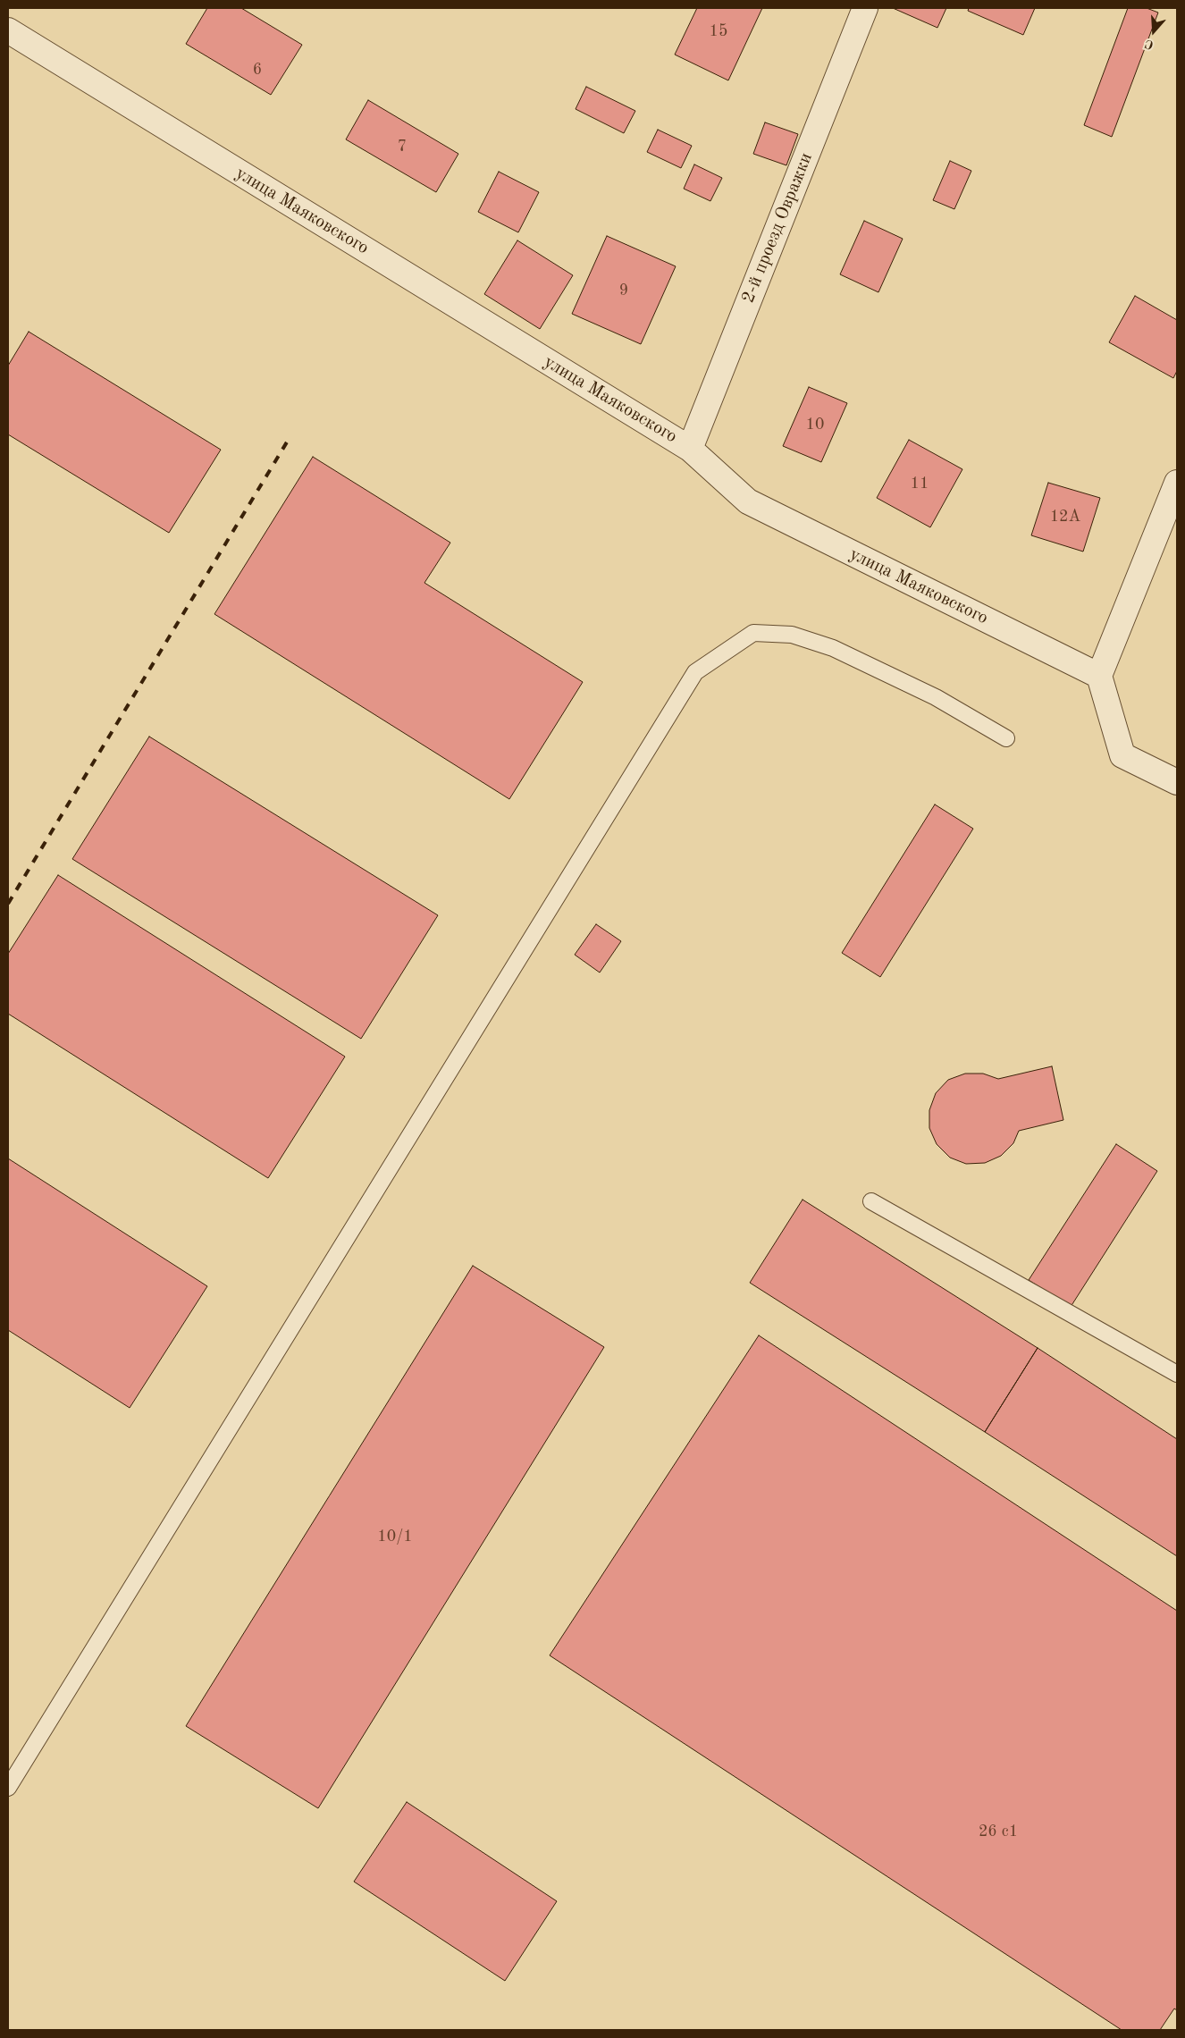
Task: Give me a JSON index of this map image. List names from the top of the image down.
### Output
{
  "streets": {
    "street": ["улица Маяковского", "2-й проезд Овражки"]
  },
  "crossings": [
    ["улица Маяковского", "2-й проезд Овражки"]
  ],
  "house_numbers": [
    "15",
    "6",
    "7",
    "9",
    "10",
    "11",
    "12А",
    "10/1",
    "26 с1"
  ],
  "north": "bottom"
}
